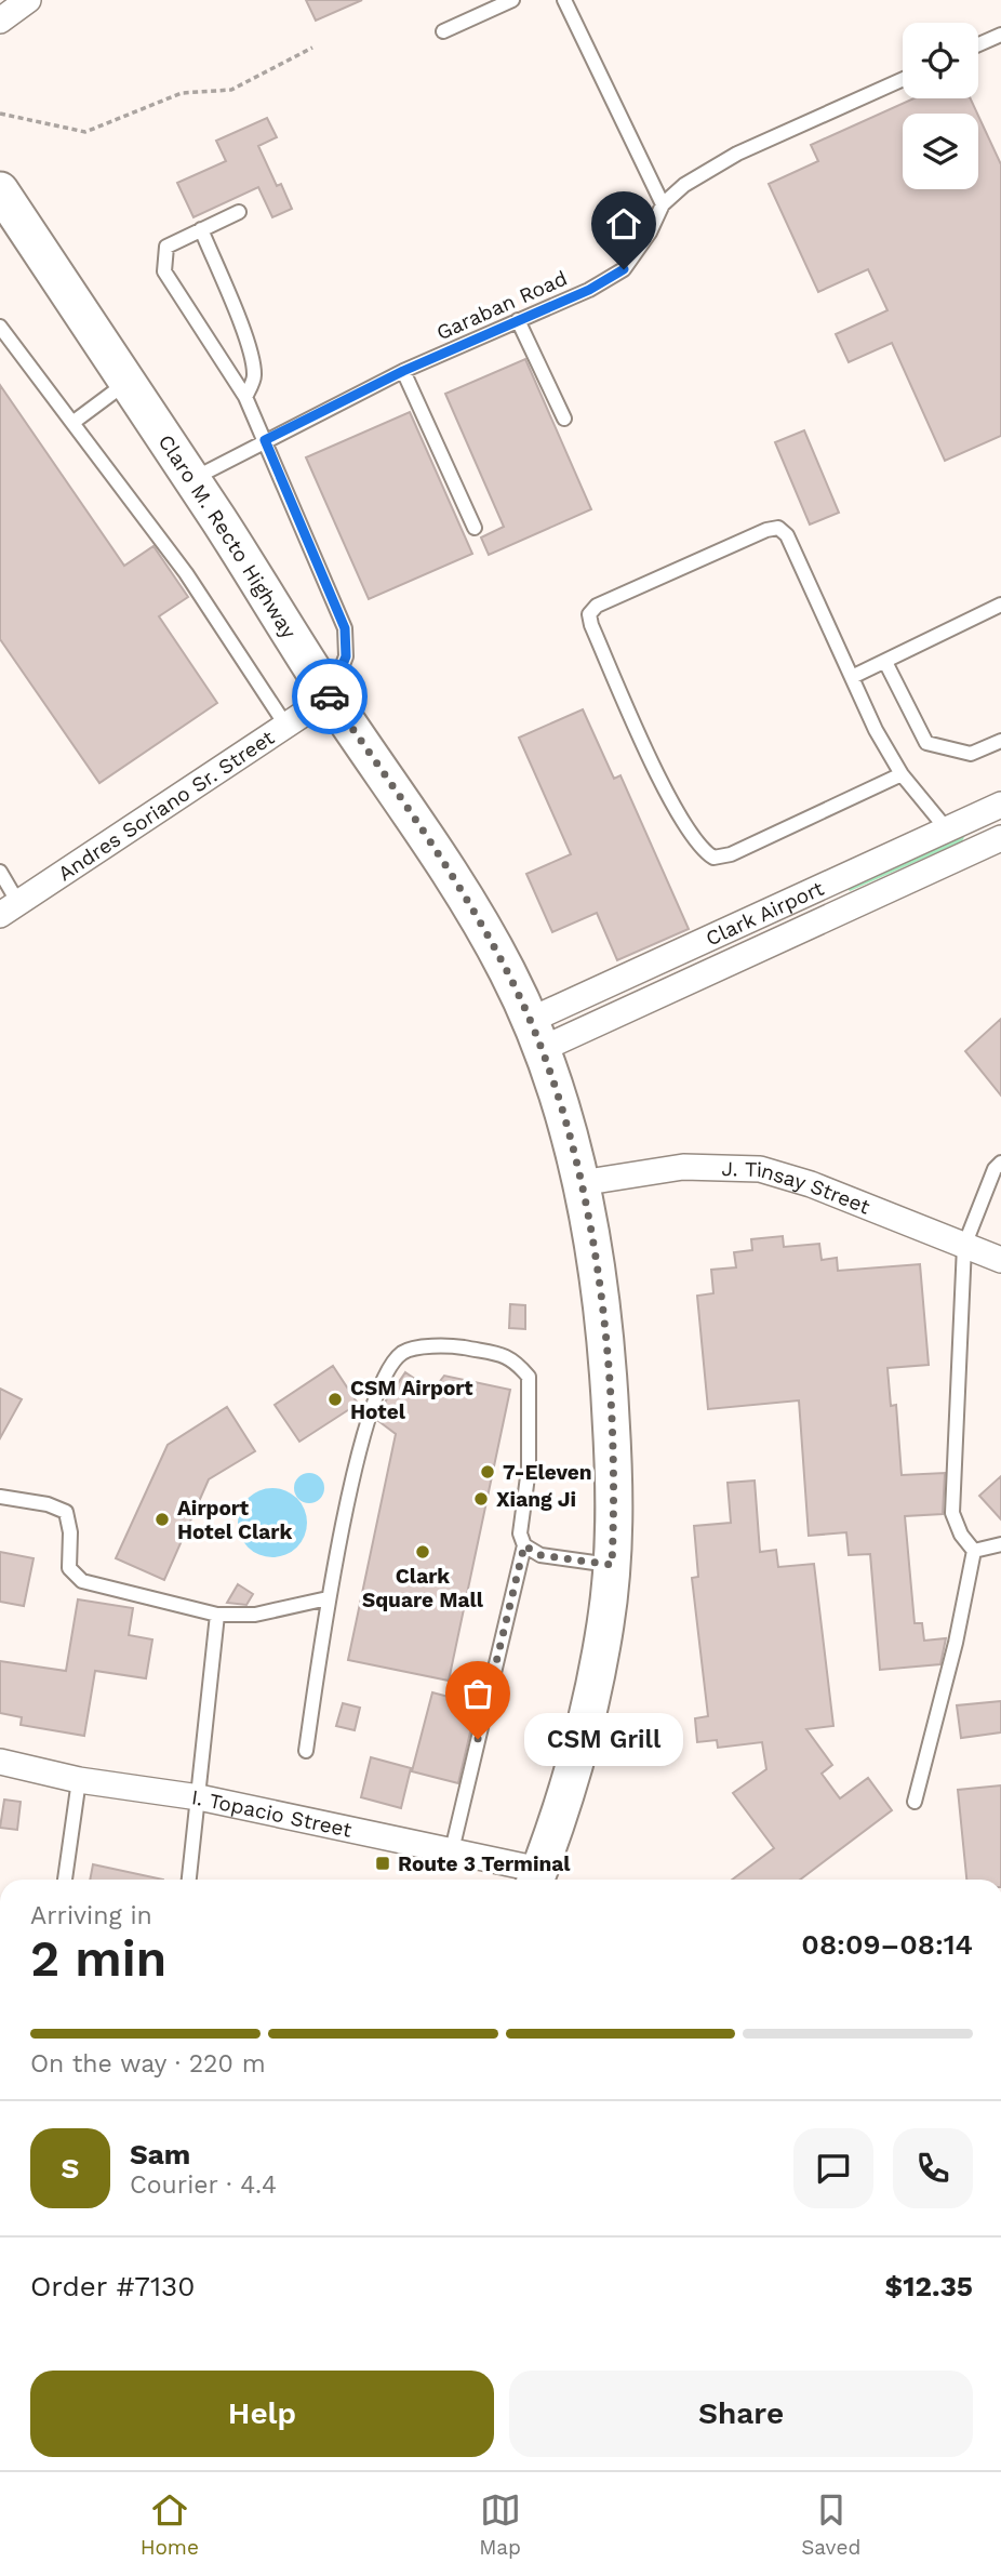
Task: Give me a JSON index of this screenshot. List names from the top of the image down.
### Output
{
  "streets": {
    "main road": ["Claro M. Recto Highway"],
    "street": [
      "Andres Soriano Sr. Street",
      "Clark Airport",
      "J. Tinsay Street",
      "I. Topacio Street"
    ],
    "lane": ["Garaban Road"]
  },
  "crossings": [
    ["Garaban Road", "Claro M. Recto Highway"],
    ["Claro M. Recto Highway", "Andres Soriano Sr. Street"],
    ["Claro M. Recto Highway", "Clark Airport"],
    ["Claro M. Recto Highway", "J. Tinsay Street"],
    ["Claro M. Recto Highway", "I. Topacio Street"]
  ],
  "places": {
    "other": [
      "CSM Airport Hotel",
      "7-Eleven",
      "Xiang Ji",
      "Airport Hotel Clark",
      "Clark Square Mall",
      "CSM Grill"
    ],
    "transit": ["Route 3 Terminal"]
  },
  "page": {
    "bubble": "CSM Grill",
    "heading": ["2 min", "Arriving in", "08:09–08:14"],
    "panel": [
      "Sam",
      "Courier · 4.4",
      "Order #7130",
      "$12.35"
    ],
    "bar": "On the way · 220 m",
    "round": "S",
    "buttons": ["Help", "Share"],
    "tabs": ["Home", "Map", "Saved"]
  }
}
